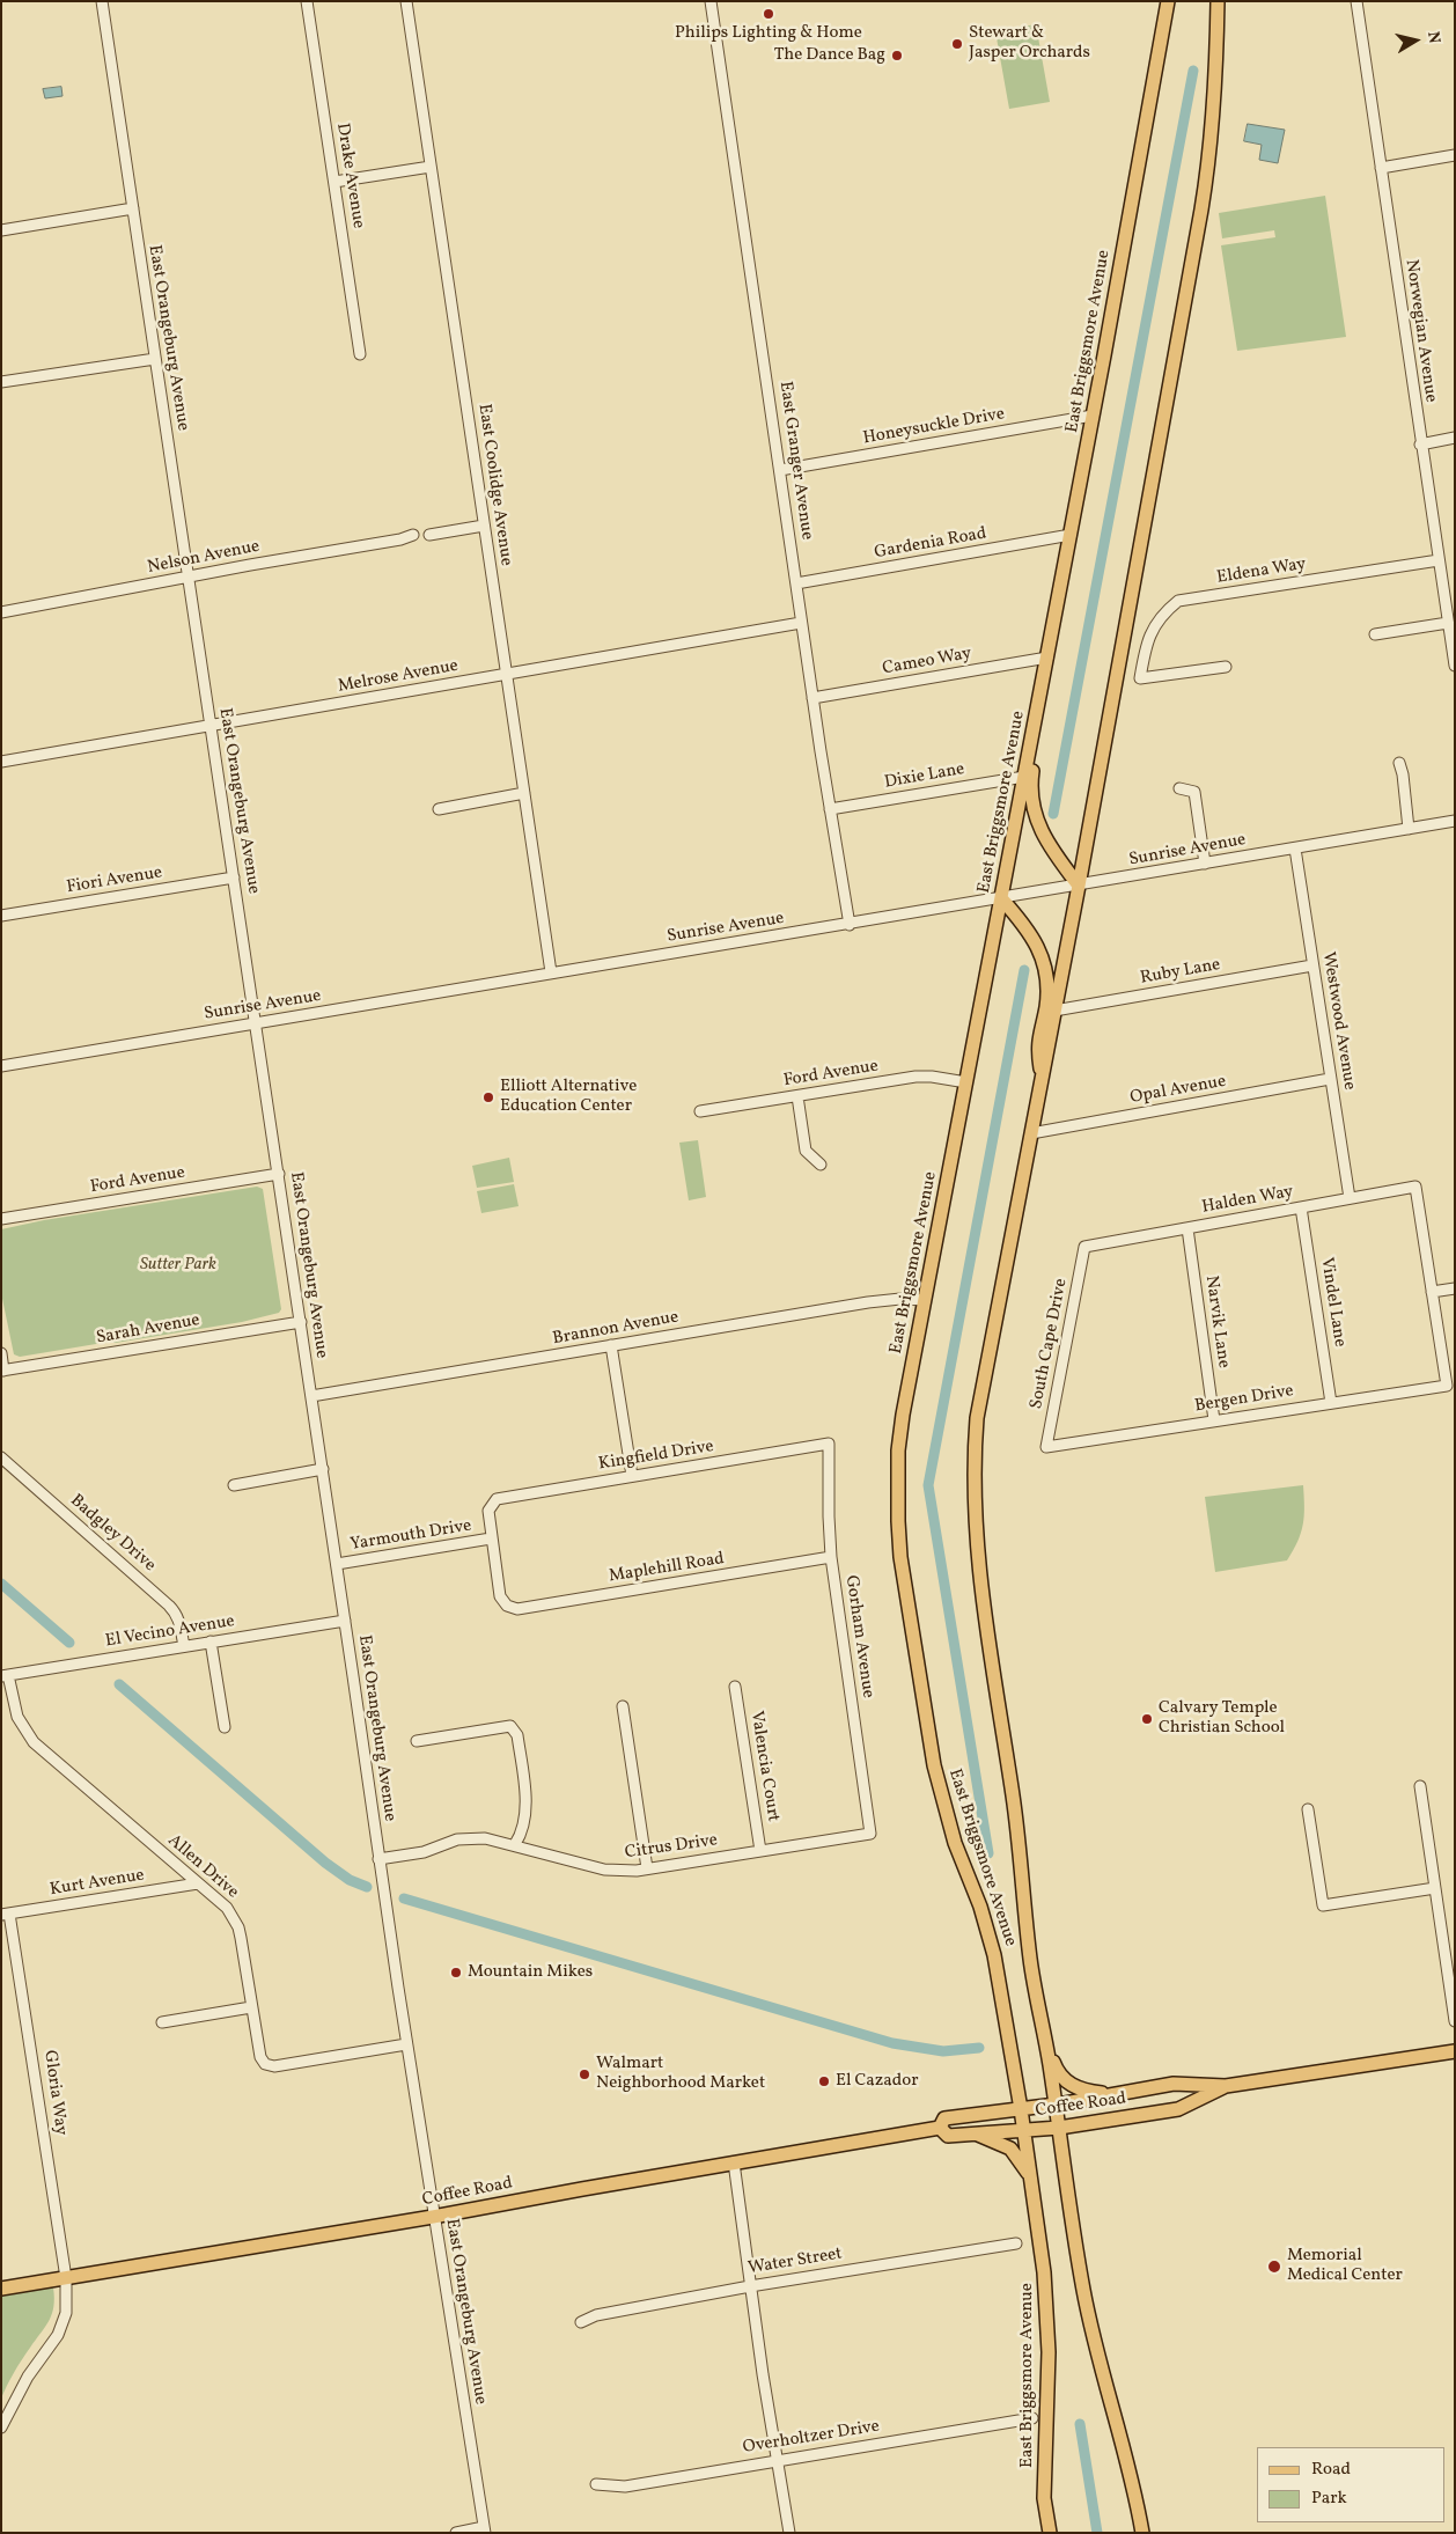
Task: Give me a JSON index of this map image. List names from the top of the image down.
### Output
{
  "streets": {
    "main road": ["East Briggsmore Avenue", "Coffee Road"],
    "street": [
      "Drake Avenue",
      "Norwegian Avenue",
      "East Orangeburg Avenue",
      "Honeysuckle Drive",
      "East Granger Avenue",
      "East Coolidge Avenue",
      "Gardenia Road",
      "Nelson Avenue",
      "Eldena Way",
      "Cameo Way",
      "Melrose Avenue",
      "Dixie Lane",
      "Sunrise Avenue",
      "Fiori Avenue",
      "Ruby Lane",
      "Westwood Avenue",
      "Ford Avenue",
      "Opal Avenue",
      "Halden Way",
      "Vindel Lane",
      "Narvik Lane",
      "Brannon Avenue",
      "Sarah Avenue",
      "South Cape Drive",
      "Bergen Drive",
      "Kingfield Drive",
      "Badgley Drive",
      "Yarmouth Drive",
      "Maplehill Road",
      "El Vecino Avenue",
      "Gorham Avenue",
      "Valencia Court",
      "Citrus Drive",
      "Allen Drive",
      "Kurt Avenue",
      "Gloria Way",
      "Water Street",
      "Overholtzer Drive"
    ]
  },
  "crossings": [
    ["Norwegian Avenue", "Eldena Way"],
    ["East Orangeburg Avenue", "Nelson Avenue"],
    ["East Orangeburg Avenue", "Melrose Avenue"],
    ["East Orangeburg Avenue", "Sunrise Avenue"],
    ["East Orangeburg Avenue", "Fiori Avenue"],
    ["East Orangeburg Avenue", "Ford Avenue"],
    ["East Orangeburg Avenue", "Brannon Avenue"],
    ["East Orangeburg Avenue", "Sarah Avenue"],
    ["East Orangeburg Avenue", "Yarmouth Drive"],
    ["East Orangeburg Avenue", "El Vecino Avenue"],
    ["East Orangeburg Avenue", "Citrus Drive"],
    ["East Orangeburg Avenue", "Allen Drive"],
    ["East Orangeburg Avenue", "Coffee Road"],
    ["East Briggsmore Avenue", "Honeysuckle Drive"],
    ["East Briggsmore Avenue", "Gardenia Road"],
    ["East Briggsmore Avenue", "Cameo Way"],
    ["East Briggsmore Avenue", "Dixie Lane"],
    ["East Briggsmore Avenue", "Sunrise Avenue"],
    ["East Briggsmore Avenue", "Ruby Lane"],
    ["East Briggsmore Avenue", "Ford Avenue"],
    ["East Briggsmore Avenue", "Opal Avenue"],
    ["East Briggsmore Avenue", "Brannon Avenue"],
    ["East Briggsmore Avenue", "Coffee Road"],
    ["Honeysuckle Drive", "East Granger Avenue"],
    ["East Granger Avenue", "Gardenia Road"],
    ["East Granger Avenue", "Cameo Way"],
    ["East Granger Avenue", "Melrose Avenue"],
    ["East Granger Avenue", "Dixie Lane"],
    ["East Granger Avenue", "Sunrise Avenue"],
    ["East Coolidge Avenue", "Melrose Avenue"],
    ["East Coolidge Avenue", "Sunrise Avenue"],
    ["Sunrise Avenue", "Westwood Avenue"],
    ["Ruby Lane", "Westwood Avenue"],
    ["Westwood Avenue", "Opal Avenue"],
    ["Westwood Avenue", "Halden Way"],
    ["Halden Way", "Vindel Lane"],
    ["Halden Way", "Narvik Lane"],
    ["Halden Way", "South Cape Drive"],
    ["Halden Way", "Bergen Drive"],
    ["Vindel Lane", "Bergen Drive"],
    ["Narvik Lane", "Bergen Drive"],
    ["South Cape Drive", "Bergen Drive"],
    ["Kingfield Drive", "Yarmouth Drive"],
    ["Kingfield Drive", "Maplehill Road"],
    ["Kingfield Drive", "Gorham Avenue"],
    ["Badgley Drive", "El Vecino Avenue"],
    ["Yarmouth Drive", "Maplehill Road"],
    ["Maplehill Road", "Gorham Avenue"],
    ["El Vecino Avenue", "Allen Drive"],
    ["Gorham Avenue", "Citrus Drive"],
    ["Valencia Court", "Citrus Drive"],
    ["Allen Drive", "Kurt Avenue"],
    ["Kurt Avenue", "Gloria Way"],
    ["Gloria Way", "Coffee Road"]
  ],
  "parks": ["Sutter Park"],
  "places": [
    "Philips Lighting & Home",
    "Stewart & Jasper Orchards",
    "The Dance Bag",
    "Elliott Alternative Education Center",
    "Calvary Temple Christian School",
    "Mountain Mikes",
    "Walmart Neighborhood Market",
    "El Cazador",
    "Memorial Medical Center"
  ],
  "legend": ["Road", "Park"],
  "north": "right"
}
